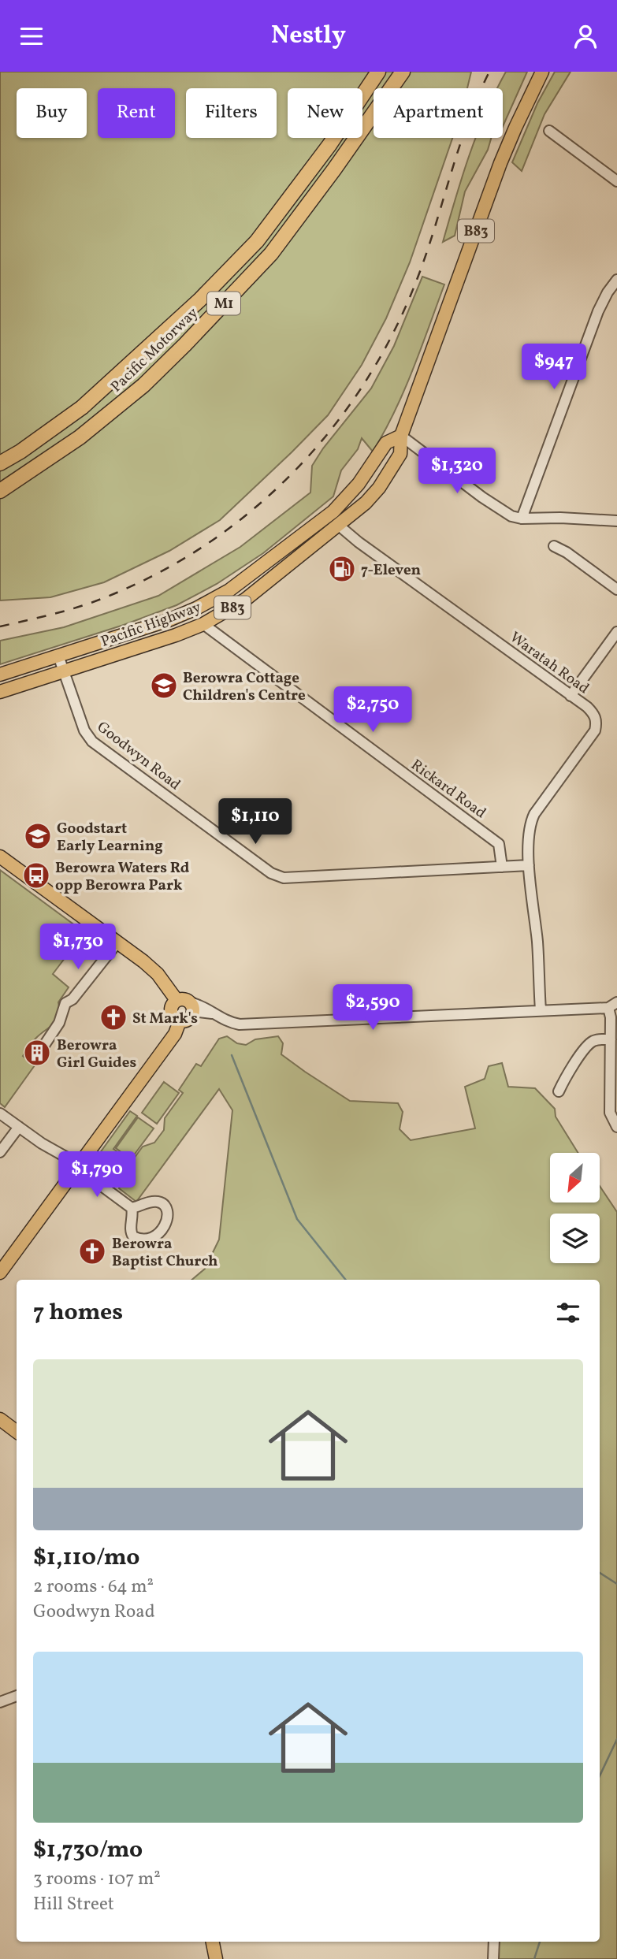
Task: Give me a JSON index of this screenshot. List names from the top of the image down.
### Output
{
  "streets": {
    "highway": ["M1", "Pacific Motorway"],
    "main road": ["B83", "Pacific Highway"],
    "street": ["Waratah Road", "Goodwyn Road", "Rickard Road"]
  },
  "crossings": [
    ["Pacific Highway", "Waratah Road"],
    ["Pacific Highway", "Goodwyn Road"],
    ["Pacific Highway", "Rickard Road"],
    ["Waratah Road", "Goodwyn Road"],
    ["Goodwyn Road", "Rickard Road"]
  ],
  "places": {
    "fuel station": ["7-Eleven"],
    "school or university": ["Berowra Cottage Children's Centre", "Goodstart Early Learning"],
    "bus stop": ["Berowra Waters Rd opp Berowra Park"],
    "church": ["St Mark's", "Berowra Baptist Church"],
    "building": ["Berowra Girl Guides"]
  },
  "north": "bottom left",
  "page": {
    "header": "Nestly",
    "chip": [
      "Buy",
      "Rent",
      "Filters",
      "New",
      "Apartment"
    ],
    "price": [
      "$947",
      "$1,320",
      "$2,750",
      "$1,110",
      "$1,730",
      "$2,590",
      "$1,790"
    ],
    "heading": "7 homes",
    "list": [
      {
        "name": "$1,110/mo",
        "note": "2 rooms · 64 m² · Goodwyn Road"
      },
      {
        "name": "$1,730/mo",
        "note": "3 rooms · 107 m² · Hill Street"
      }
    ]
  }
}
